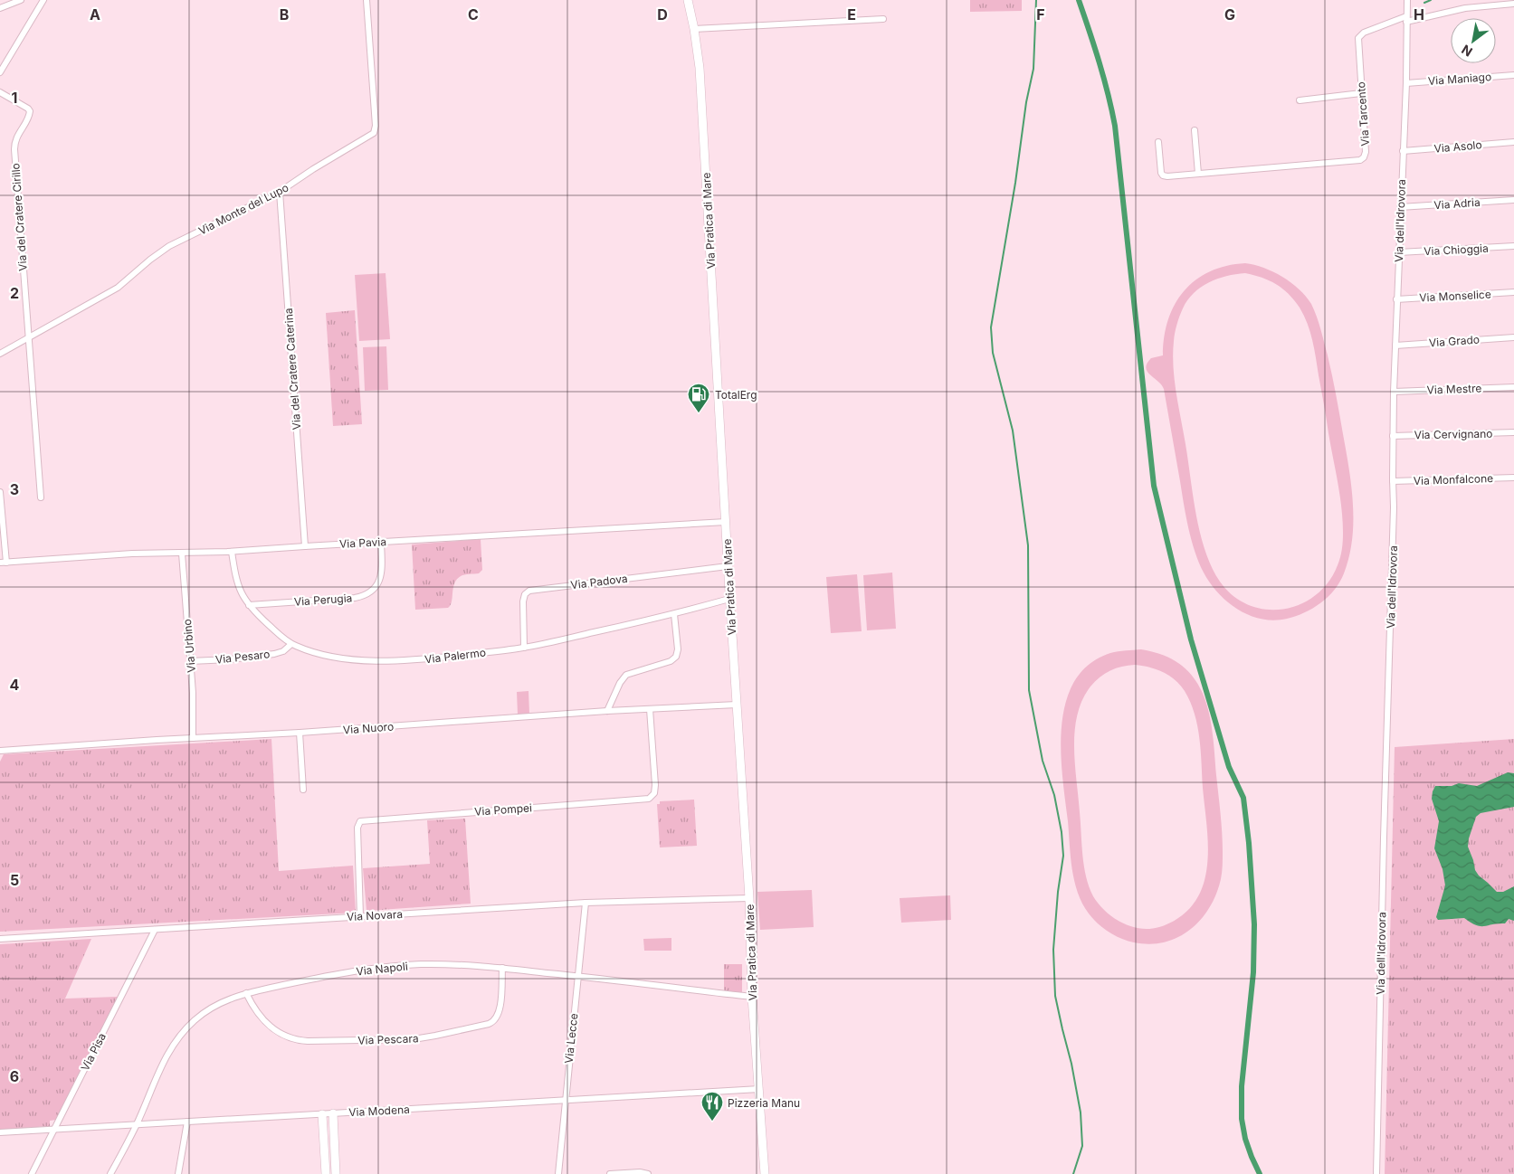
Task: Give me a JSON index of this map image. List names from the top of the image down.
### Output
{
  "streets": {
    "street": [
      "Via Maniago",
      "Via Tarcento",
      "Via Asolo",
      "Via Adria",
      "Via Monte del Lupo",
      "Via del Cratere Cirillo",
      "Via Pratica di Mare",
      "Via dell'Idrovora",
      "Via Chioggia",
      "Via Monselice",
      "Via Grado",
      "Via del Cratere Caterina",
      "Via Mestre",
      "Via Cervignano",
      "Via Monfalcone",
      "Via Pavia",
      "Via Padova",
      "Via Perugia",
      "Via Urbino",
      "Via Palermo",
      "Via Pesaro",
      "Via Nuoro",
      "Via Pompei",
      "Via Novara",
      "Via Napoli",
      "Via Lecce",
      "Via Pescara",
      "Via Pisa",
      "Via Modena"
    ]
  },
  "crossings": [
    ["Via Maniago", "Via dell'Idrovora"],
    ["Via Tarcento", "Via dell'Idrovora"],
    ["Via Asolo", "Via dell'Idrovora"],
    ["Via Adria", "Via dell'Idrovora"],
    ["Via Monte del Lupo", "Via del Cratere Cirillo"],
    ["Via Monte del Lupo", "Via del Cratere Caterina"],
    ["Via Pratica di Mare", "Via Pavia"],
    ["Via Pratica di Mare", "Via Padova"],
    ["Via Pratica di Mare", "Via Palermo"],
    ["Via Pratica di Mare", "Via Nuoro"],
    ["Via Pratica di Mare", "Via Novara"],
    ["Via Pratica di Mare", "Via Napoli"],
    ["Via Pratica di Mare", "Via Modena"],
    ["Via dell'Idrovora", "Via Chioggia"],
    ["Via dell'Idrovora", "Via Monselice"],
    ["Via dell'Idrovora", "Via Grado"],
    ["Via dell'Idrovora", "Via Mestre"],
    ["Via dell'Idrovora", "Via Cervignano"],
    ["Via dell'Idrovora", "Via Monfalcone"],
    ["Via del Cratere Caterina", "Via Pavia"],
    ["Via Pavia", "Via Perugia"],
    ["Via Pavia", "Via Urbino"],
    ["Via Pavia", "Via Palermo"],
    ["Via Padova", "Via Palermo"],
    ["Via Perugia", "Via Palermo"],
    ["Via Urbino", "Via Pesaro"],
    ["Via Urbino", "Via Nuoro"],
    ["Via Palermo", "Via Pesaro"],
    ["Via Nuoro", "Via Pompei"],
    ["Via Pompei", "Via Novara"],
    ["Via Novara", "Via Lecce"],
    ["Via Novara", "Via Pisa"],
    ["Via Napoli", "Via Lecce"],
    ["Via Napoli", "Via Pescara"],
    ["Via Napoli", "Via Modena"],
    ["Via Lecce", "Via Modena"],
    ["Via Pisa", "Via Modena"]
  ],
  "places": {
    "fuel station": ["TotalErg"],
    "restaurant": ["Pizzeria Manu"]
  },
  "north": "bottom left",
  "grid": {
    "columns": [
      "A",
      "B",
      "C",
      "D",
      "E",
      "F",
      "G",
      "H"
    ],
    "rows": [
      "1",
      "2",
      "3",
      "4",
      "5",
      "6"
    ]
  }
}
